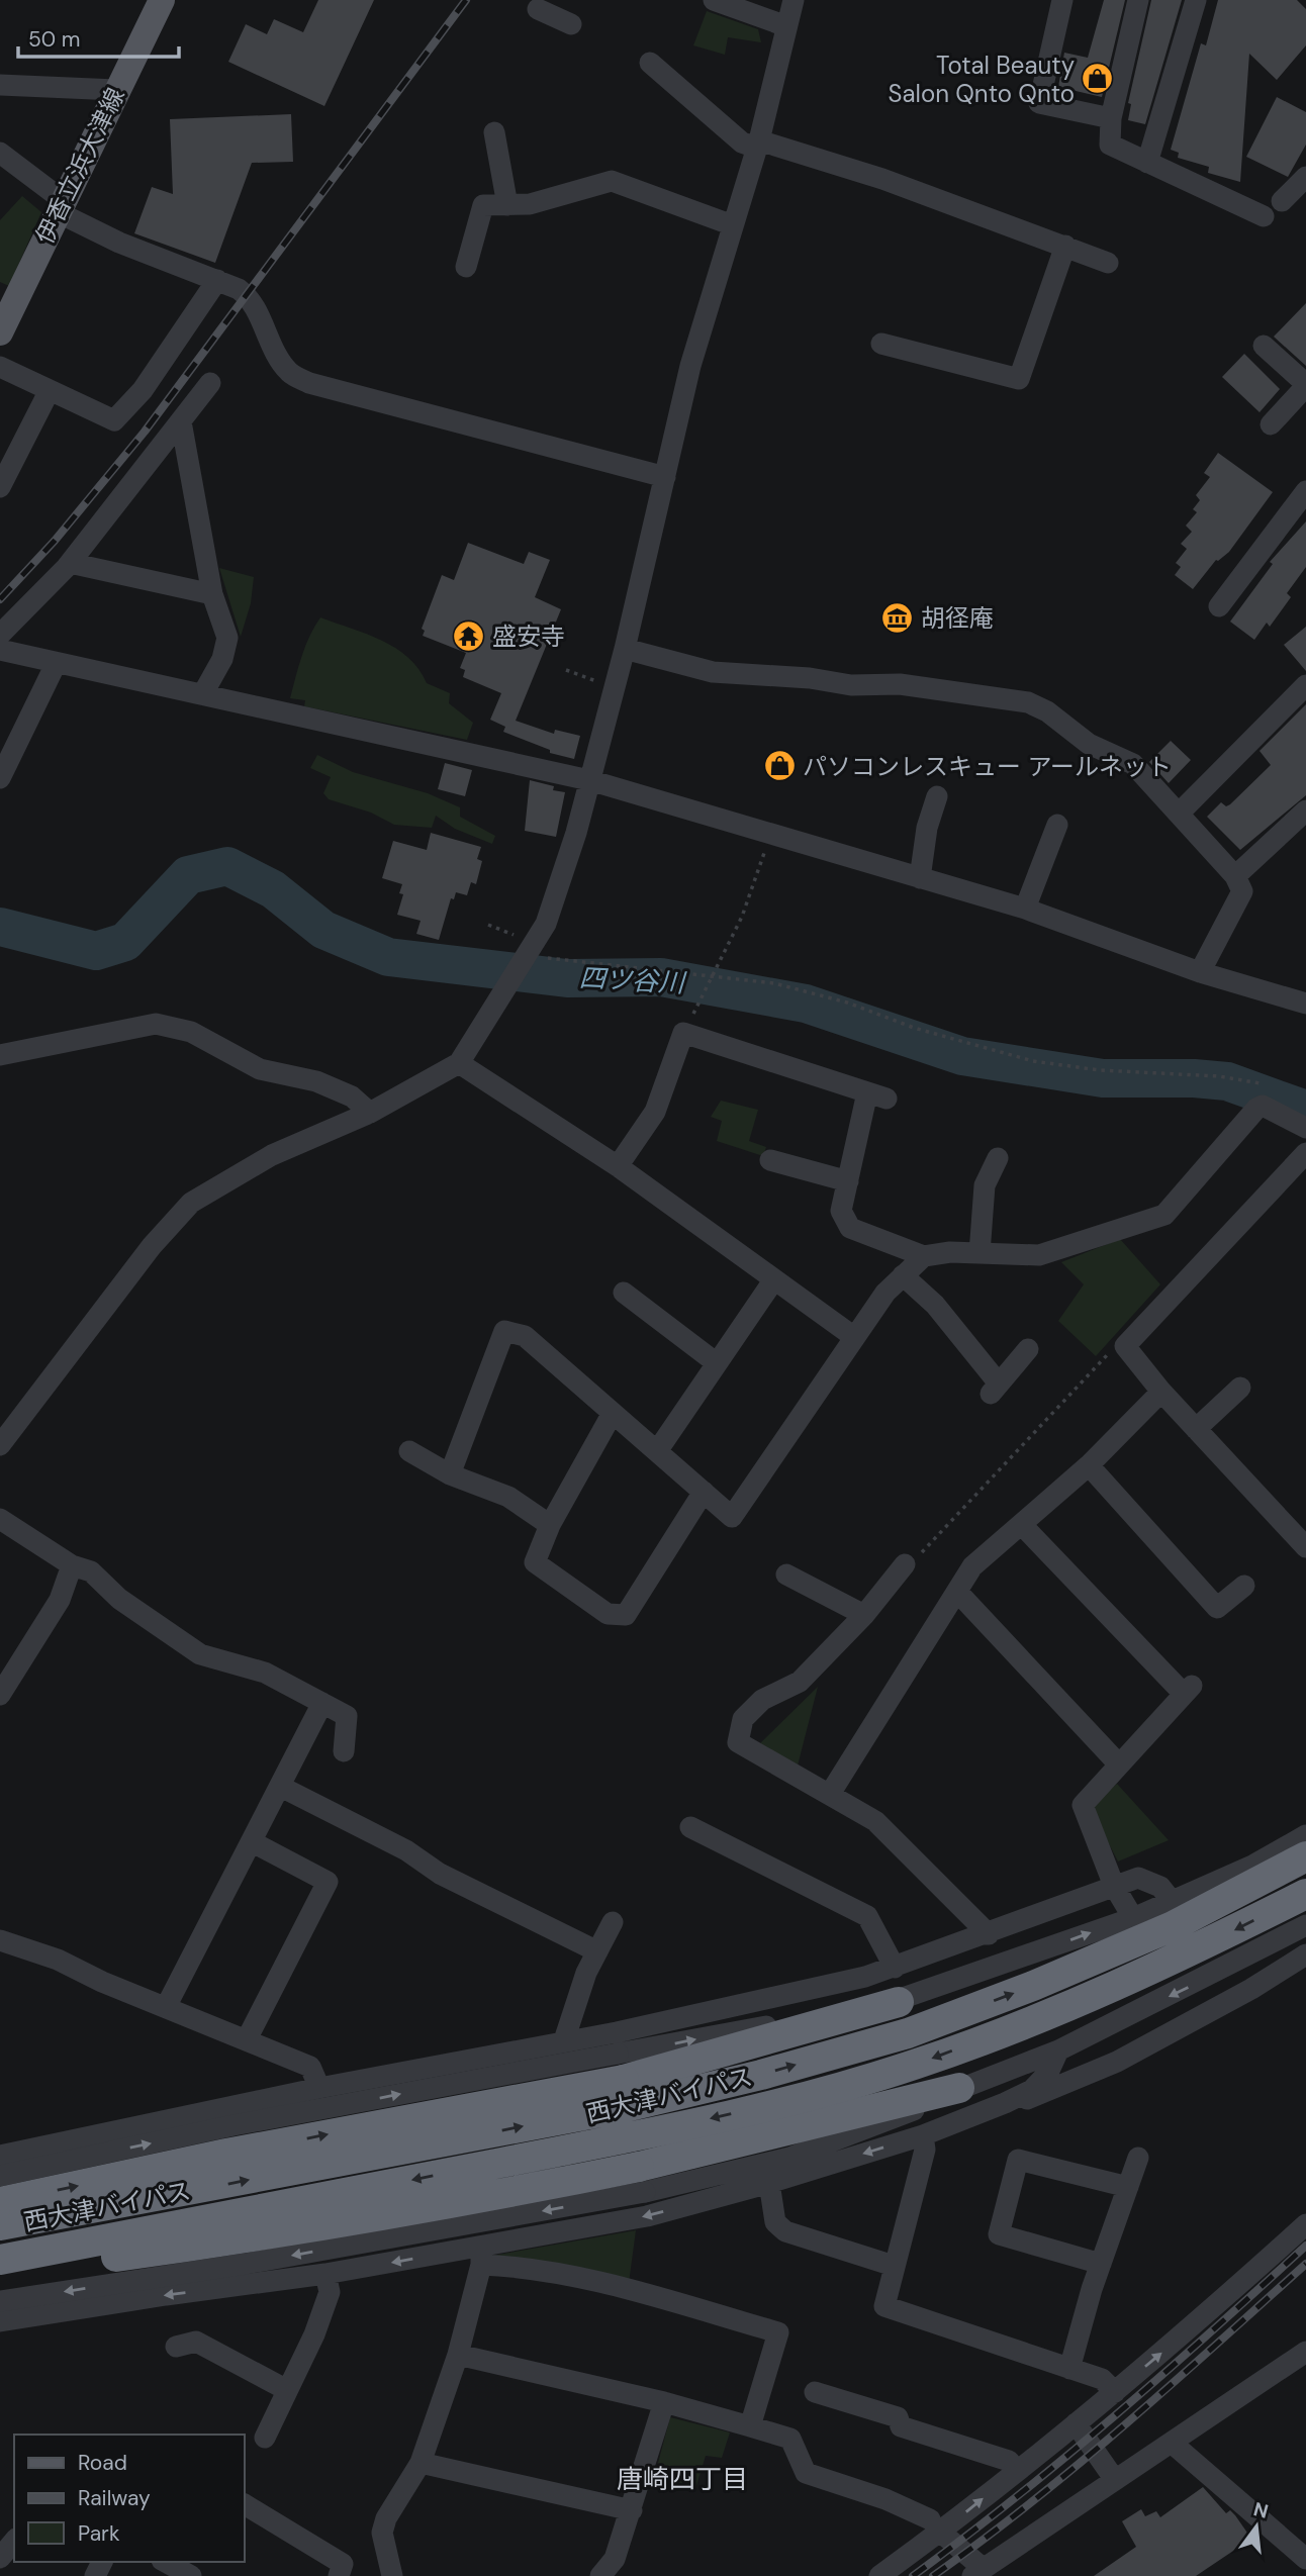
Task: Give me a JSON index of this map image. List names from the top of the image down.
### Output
{
  "streets": {
    "highway": ["西大津バイパス"],
    "main road": ["伊香立浜大津線"]
  },
  "districts": ["唐崎四丁目"],
  "water": ["四ツ谷川"],
  "places": {
    "shop": ["Total Beauty Salon Qnto Qnto", "パソコンレスキュー アールネット"],
    "museum": ["胡径庵"],
    "temple": ["盛安寺"]
  },
  "legend": ["Road", "Railway", "Park"],
  "scale_bar": "50 m",
  "north": "top"
}
